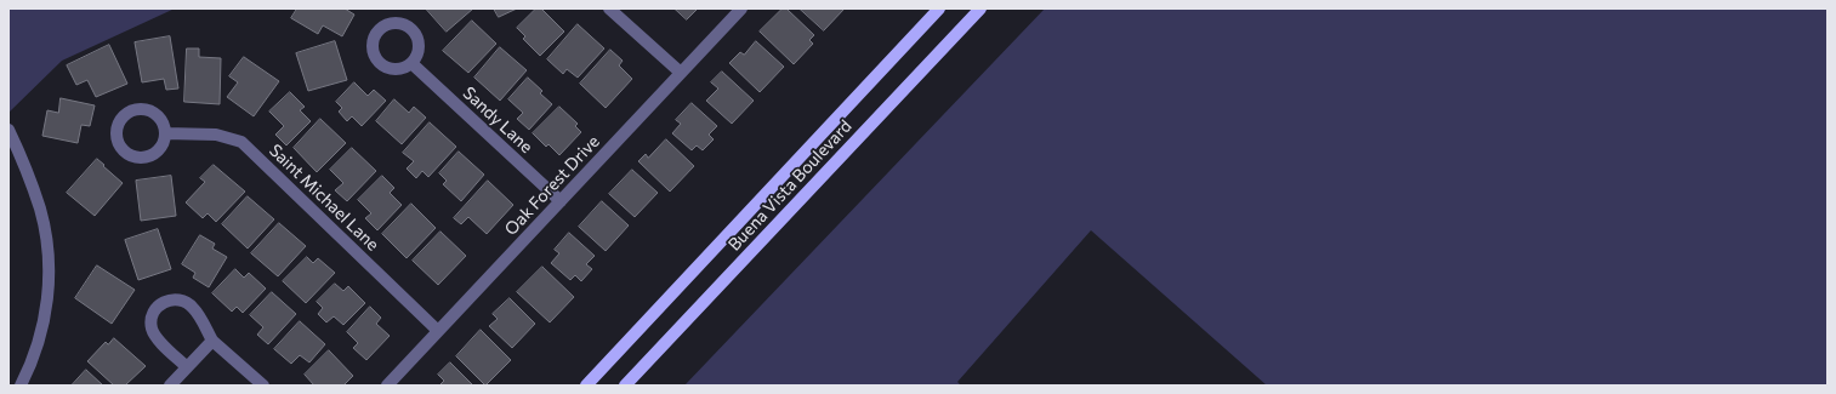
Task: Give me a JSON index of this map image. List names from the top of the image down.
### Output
{
  "streets": {
    "main road": ["Buena Vista Boulevard"],
    "street": ["Sandy Lane", "Oak Forest Drive", "Saint Michael Lane"]
  },
  "crossings": [
    ["Sandy Lane", "Oak Forest Drive"],
    ["Oak Forest Drive", "Saint Michael Lane"]
  ]
}
